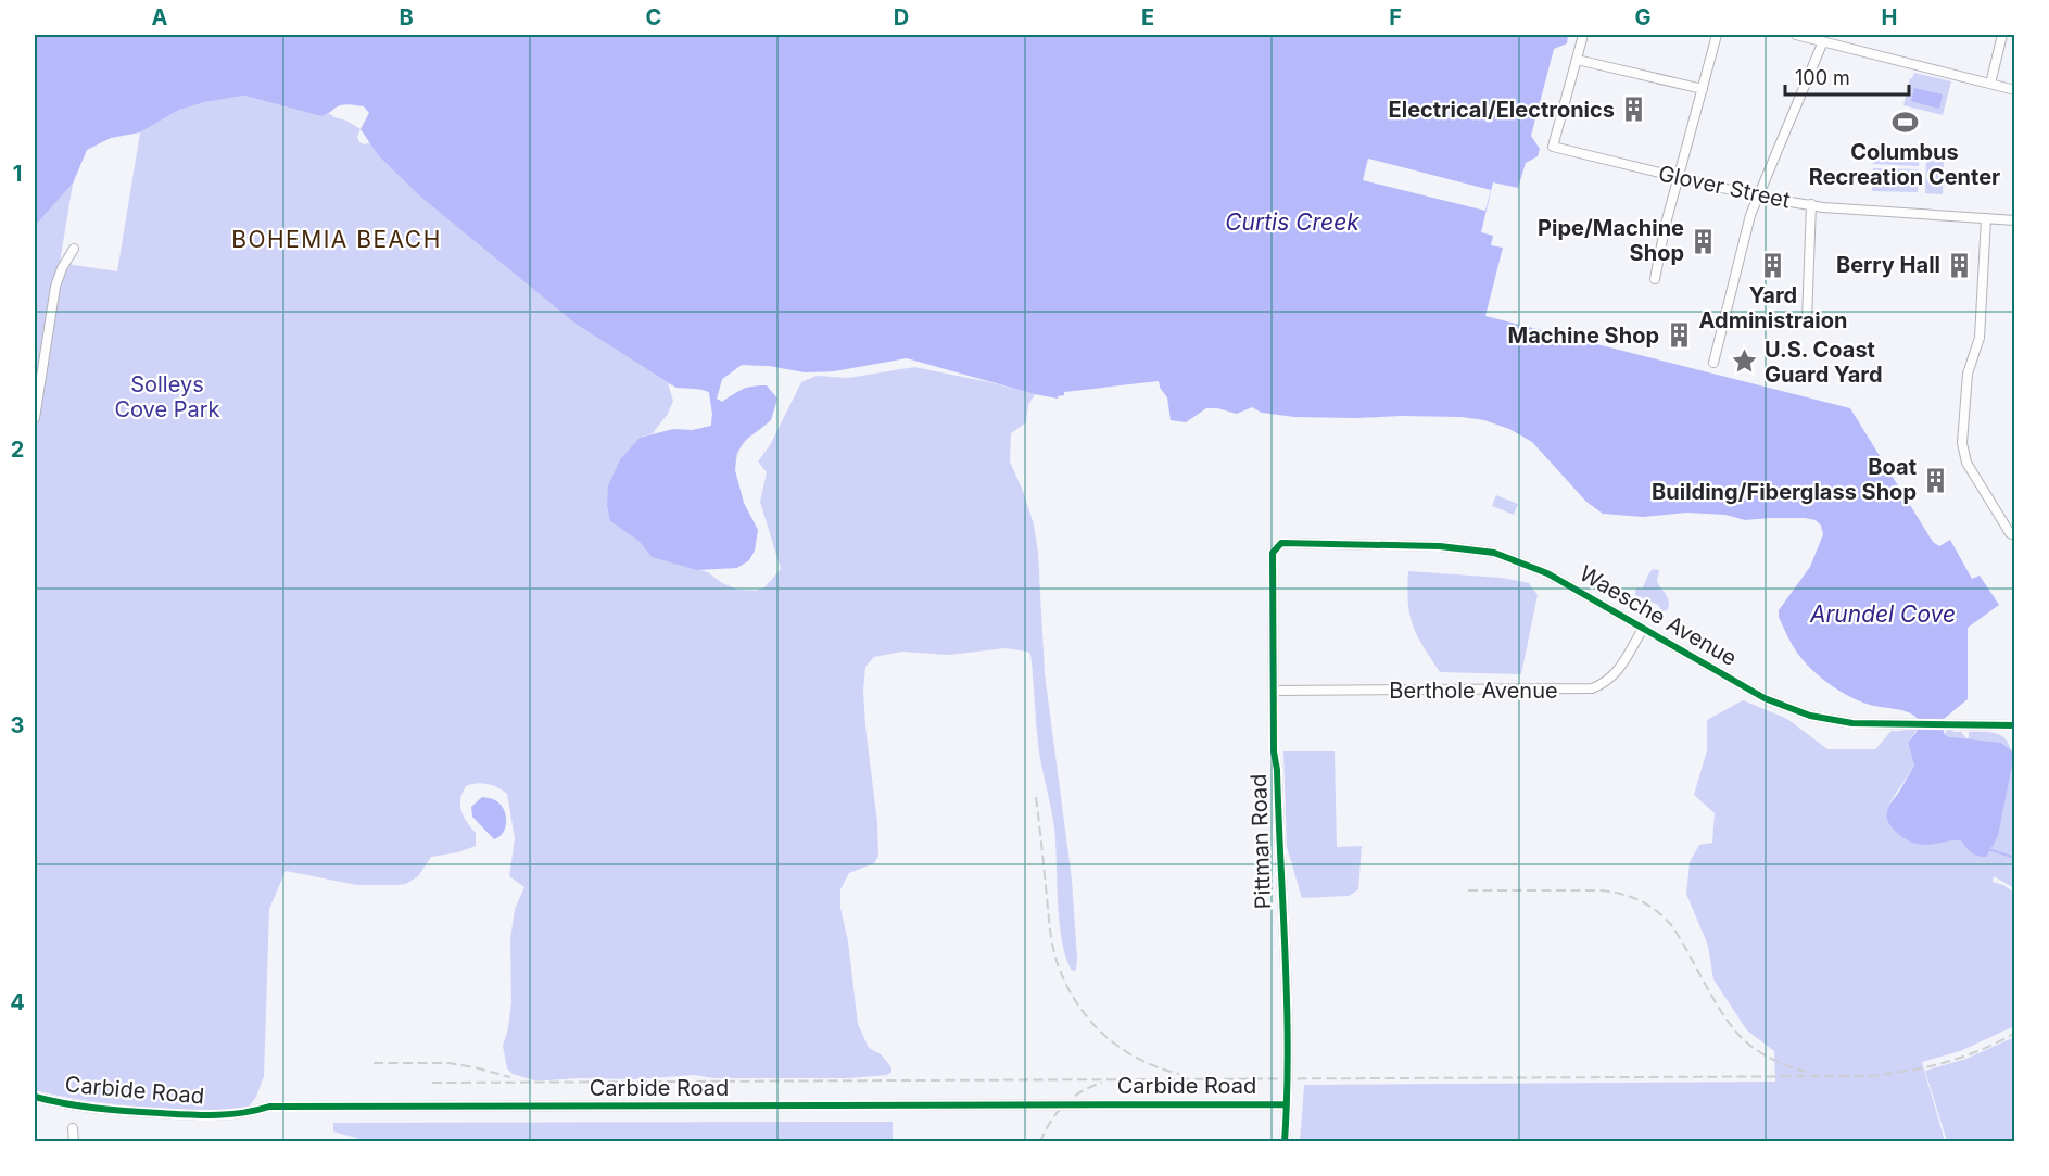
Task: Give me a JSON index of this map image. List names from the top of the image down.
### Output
{
  "streets": {
    "street": [
      "Glover Street",
      "Waesche Avenue",
      "Berthole Avenue",
      "Pittman Road",
      "Carbide Road"
    ]
  },
  "crossings": [
    ["Waesche Avenue", "Berthole Avenue"],
    ["Waesche Avenue", "Pittman Road"],
    ["Berthole Avenue", "Pittman Road"],
    ["Pittman Road", "Carbide Road"]
  ],
  "districts": ["BOHEMIA BEACH"],
  "water": ["Curtis Creek", "Arundel Cove"],
  "parks": ["Solleys Cove Park"],
  "places": {
    "building": [
      "Electrical/Electronics",
      "Pipe/Machine Shop",
      "Yard Administraion",
      "Berry Hall",
      "Machine Shop",
      "Boat Building/Fiberglass Shop"
    ],
    "sports": ["Columbus Recreation Center"],
    "place": ["U.S. Coast Guard Yard"]
  },
  "scale_bar": "100 m",
  "grid": {
    "columns": [
      "A",
      "B",
      "C",
      "D",
      "E",
      "F",
      "G",
      "H"
    ],
    "rows": [
      "1",
      "2",
      "3",
      "4"
    ]
  }
}
